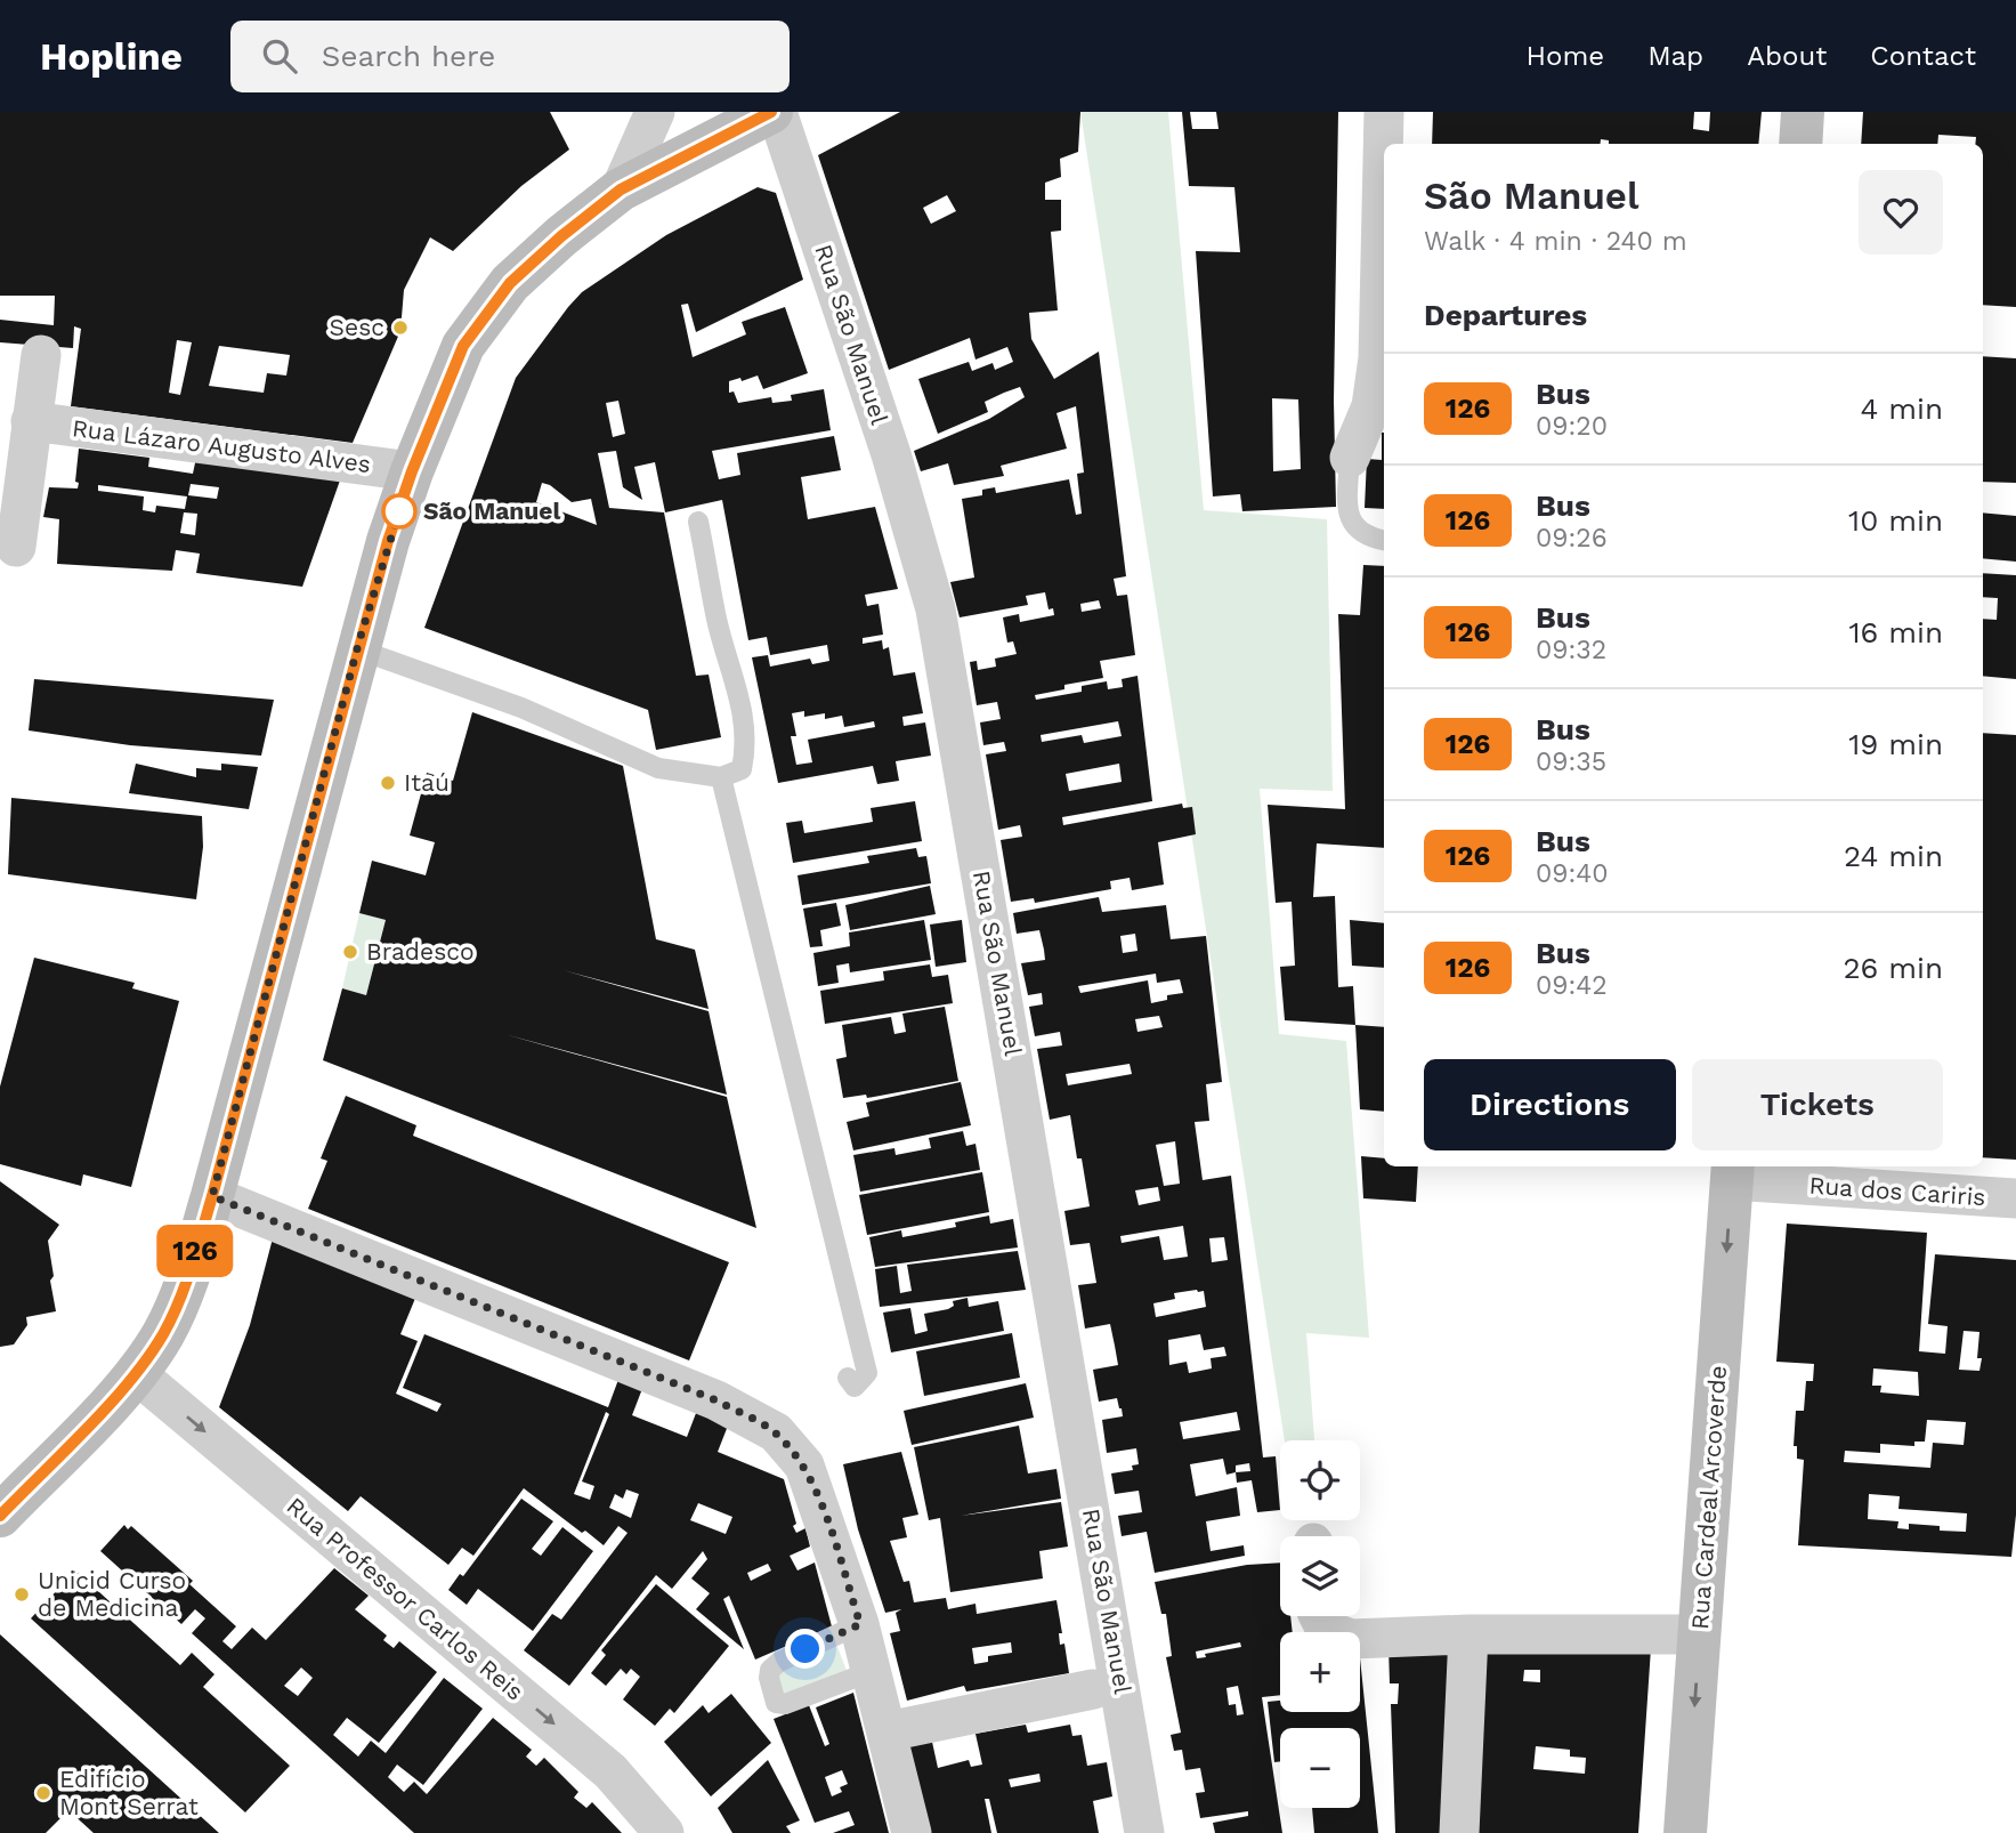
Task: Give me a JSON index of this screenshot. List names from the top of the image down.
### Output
{
  "streets": {
    "main road": ["Rua Cardeal Arcoverde"],
    "street": [
      "Rua São Manuel",
      "Rua Lázaro Augusto Alves",
      "Rua dos Cariris",
      "Rua Professor Carlos Reis"
    ]
  },
  "crossings": [
    ["Rua dos Cariris", "Rua Cardeal Arcoverde"]
  ],
  "one_way": ["Rua Cardeal Arcoverde"],
  "places": [
    "Sesc",
    "São Manuel",
    "Itaú",
    "Bradesco",
    "Unicid Curso de Medicina",
    "Edifício Mont Serrat"
  ],
  "lines": ["bus line 126"],
  "page": {
    "header": "Hopline",
    "search": "Search here",
    "nav": [
      "Home",
      "Map",
      "About",
      "Contact"
    ],
    "on_map": "126",
    "heading": [
      ["São Manuel", "Walk · 4 min · 240 m"],
      "Departures"
    ],
    "list": [
      {
        "mark": "126",
        "name": "Bus",
        "note": "09:20",
        "value": "4 min"
      },
      {
        "mark": "126",
        "name": "Bus",
        "note": "09:26",
        "value": "10 min"
      },
      {
        "mark": "126",
        "name": "Bus",
        "note": "09:32",
        "value": "16 min"
      },
      {
        "mark": "126",
        "name": "Bus",
        "note": "09:35",
        "value": "19 min"
      },
      {
        "mark": "126",
        "name": "Bus",
        "note": "09:40",
        "value": "24 min"
      },
      {
        "mark": "126",
        "name": "Bus",
        "note": "09:42",
        "value": "26 min"
      }
    ],
    "buttons": ["Directions", "Tickets"],
    "map_buttons": ["+", "−"]
  }
}
